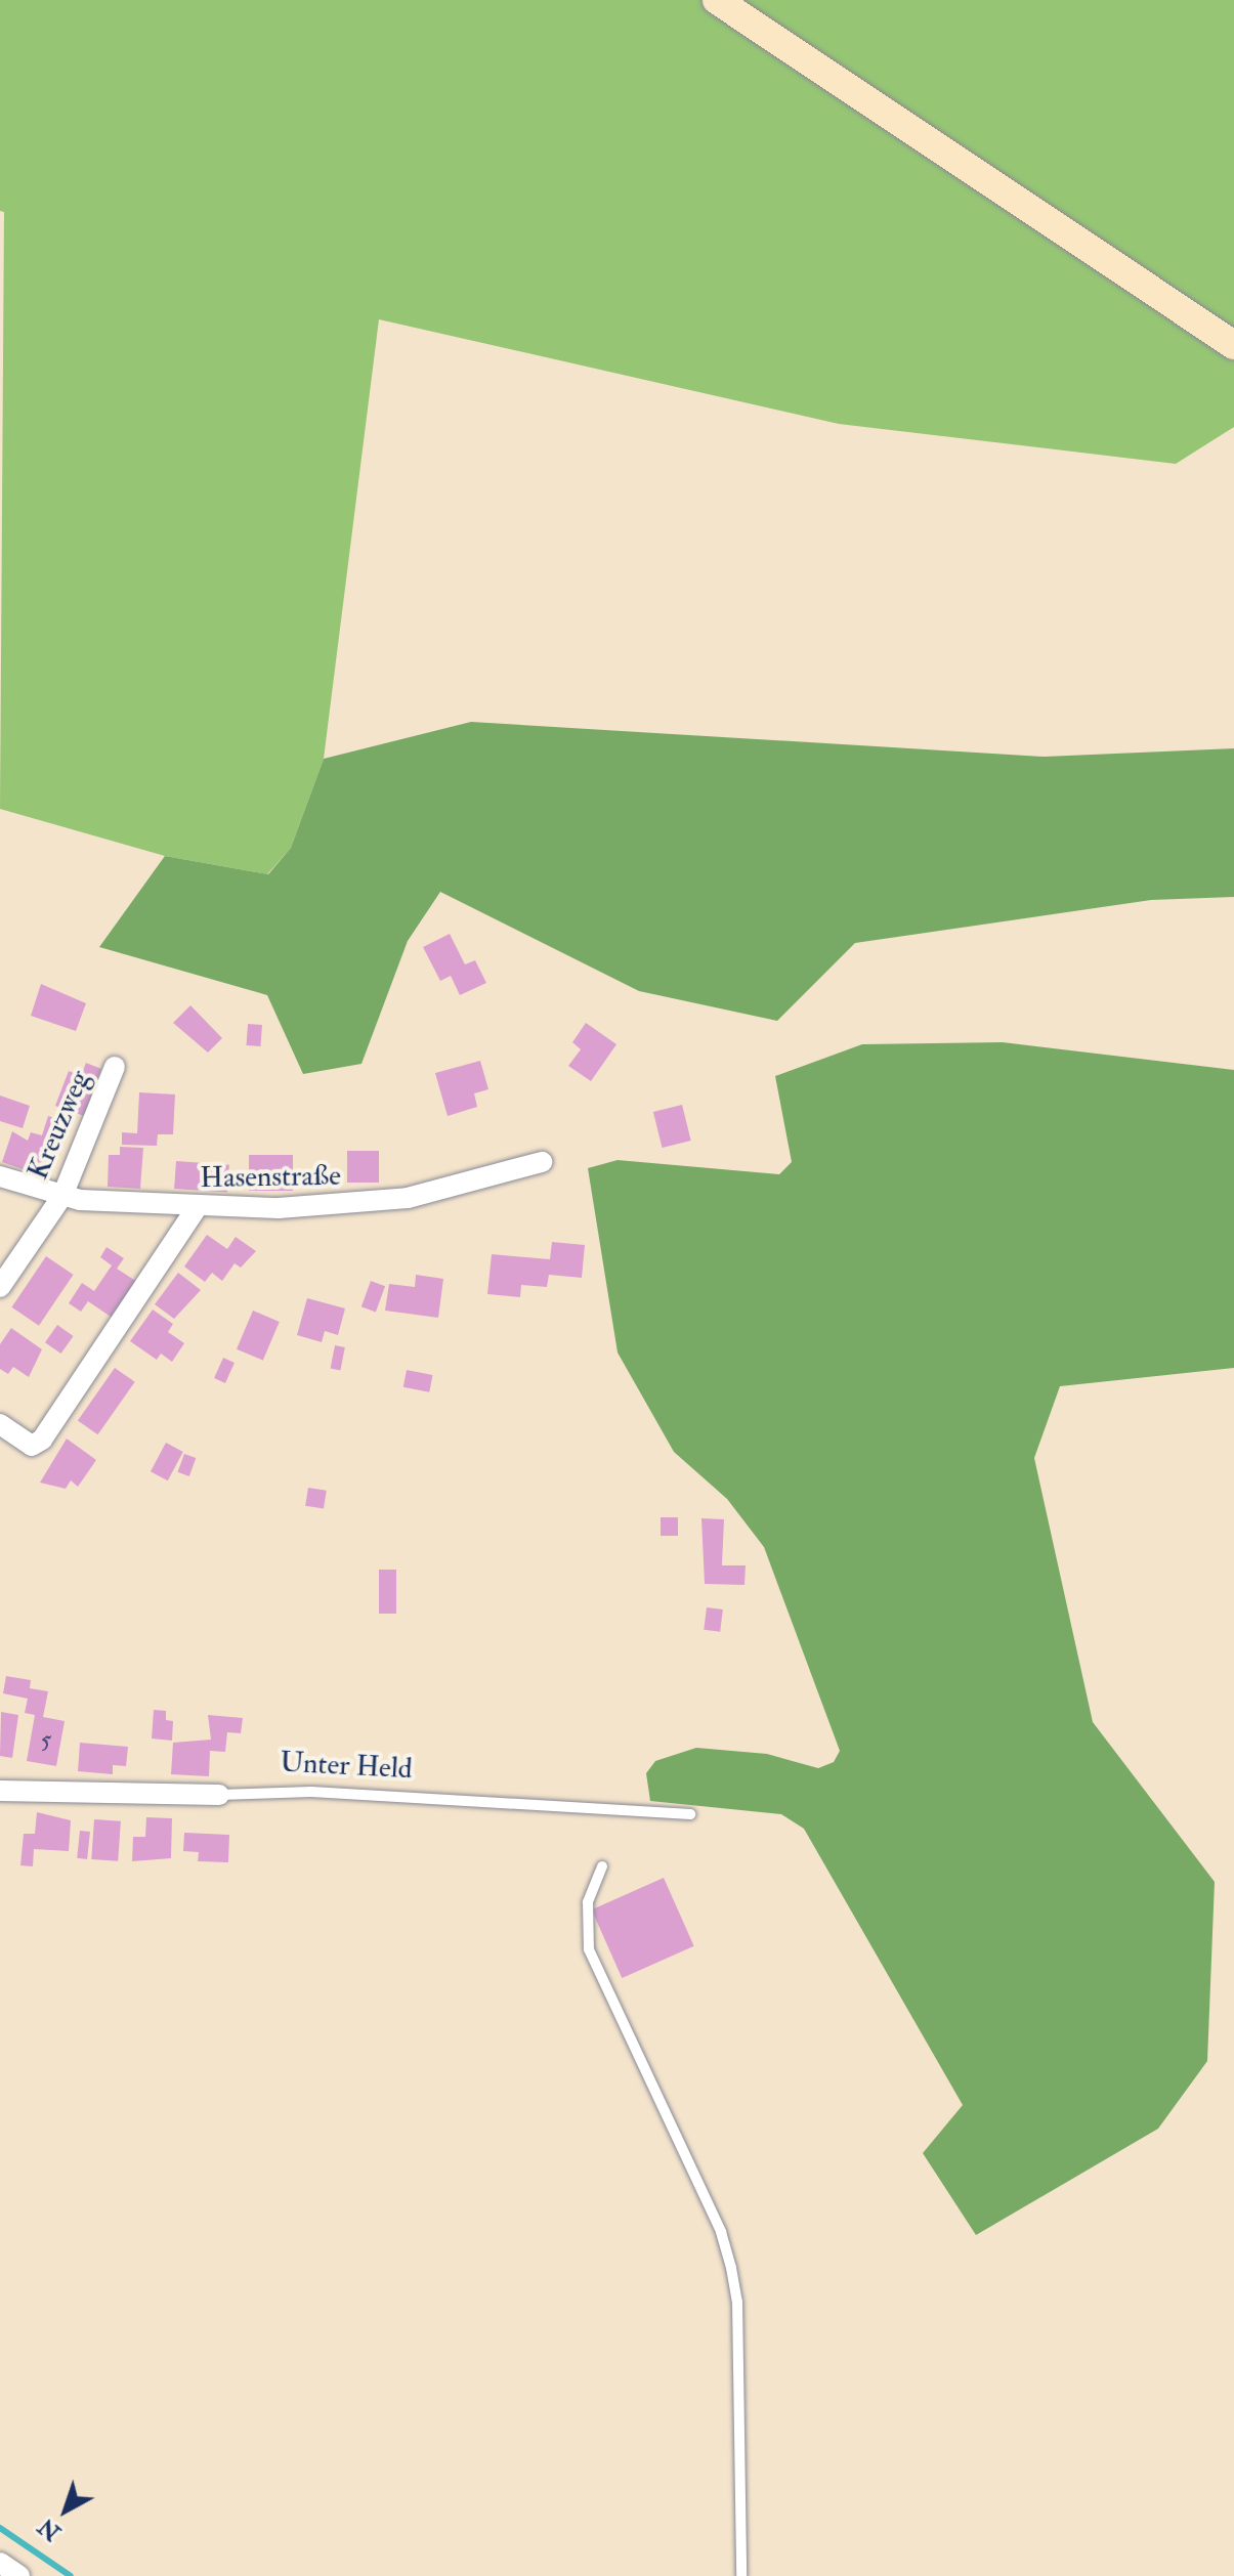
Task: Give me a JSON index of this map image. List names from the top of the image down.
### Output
{
  "streets": {
    "street": ["Kreuzweg", "Hasenstraße", "Unter Held"]
  },
  "crossings": [
    ["Kreuzweg", "Hasenstraße"]
  ],
  "house_numbers": ["5"],
  "north": "bottom left"
}
